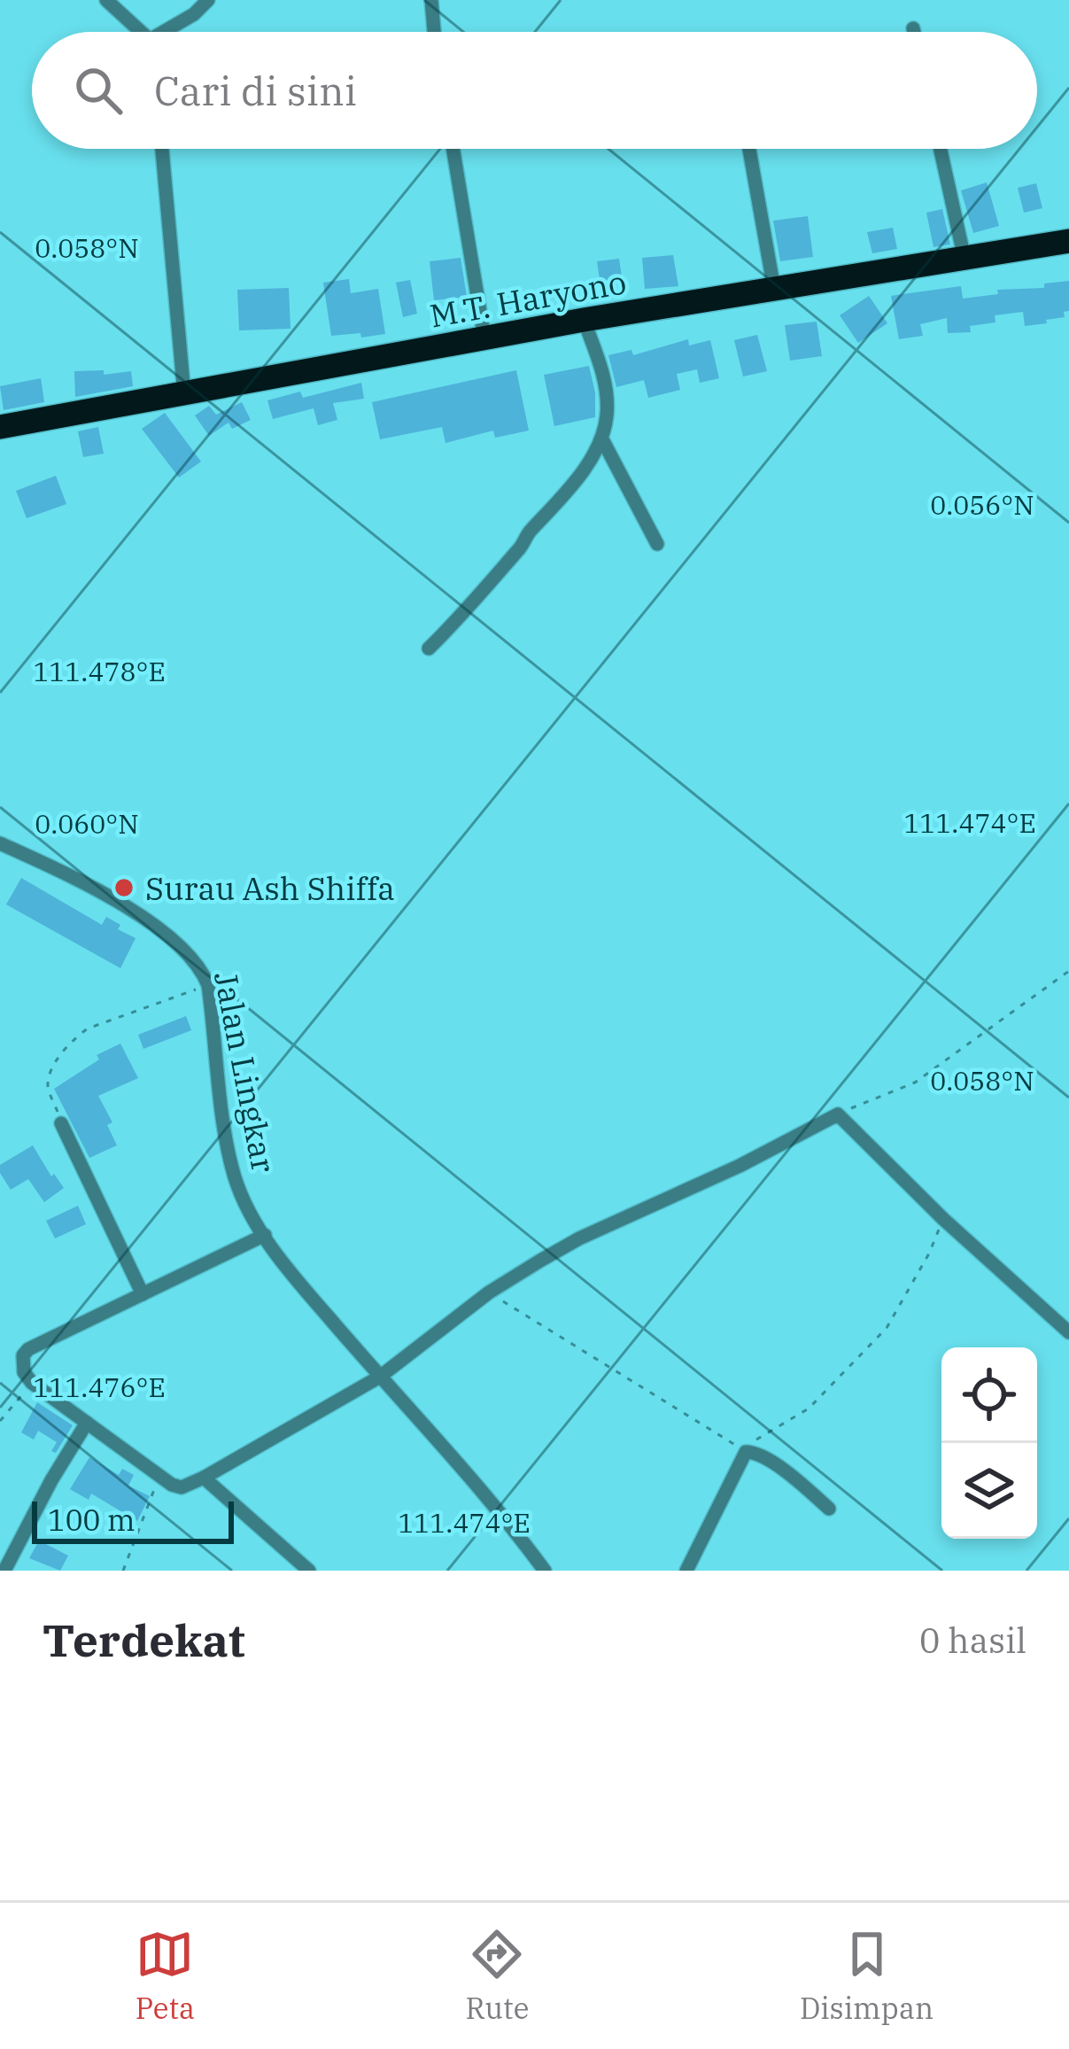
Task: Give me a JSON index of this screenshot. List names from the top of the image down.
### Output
{
  "streets": {
    "highway": ["M.T. Haryono"],
    "street": ["Jalan Lingkar"]
  },
  "places": ["Surau Ash Shiffa"],
  "scale_bar": "100 m",
  "page": {
    "search": "Cari di sini",
    "scale": "100 m",
    "heading": ["Terdekat", "0 hasil"],
    "nav": ["Peta", "Rute", "Disimpan"]
  },
  "coordinates": [
    "0.058°N",
    "0.056°N",
    "111.478°E",
    "111.474°E",
    "0.060°N",
    "111.476°E"
  ]
}
